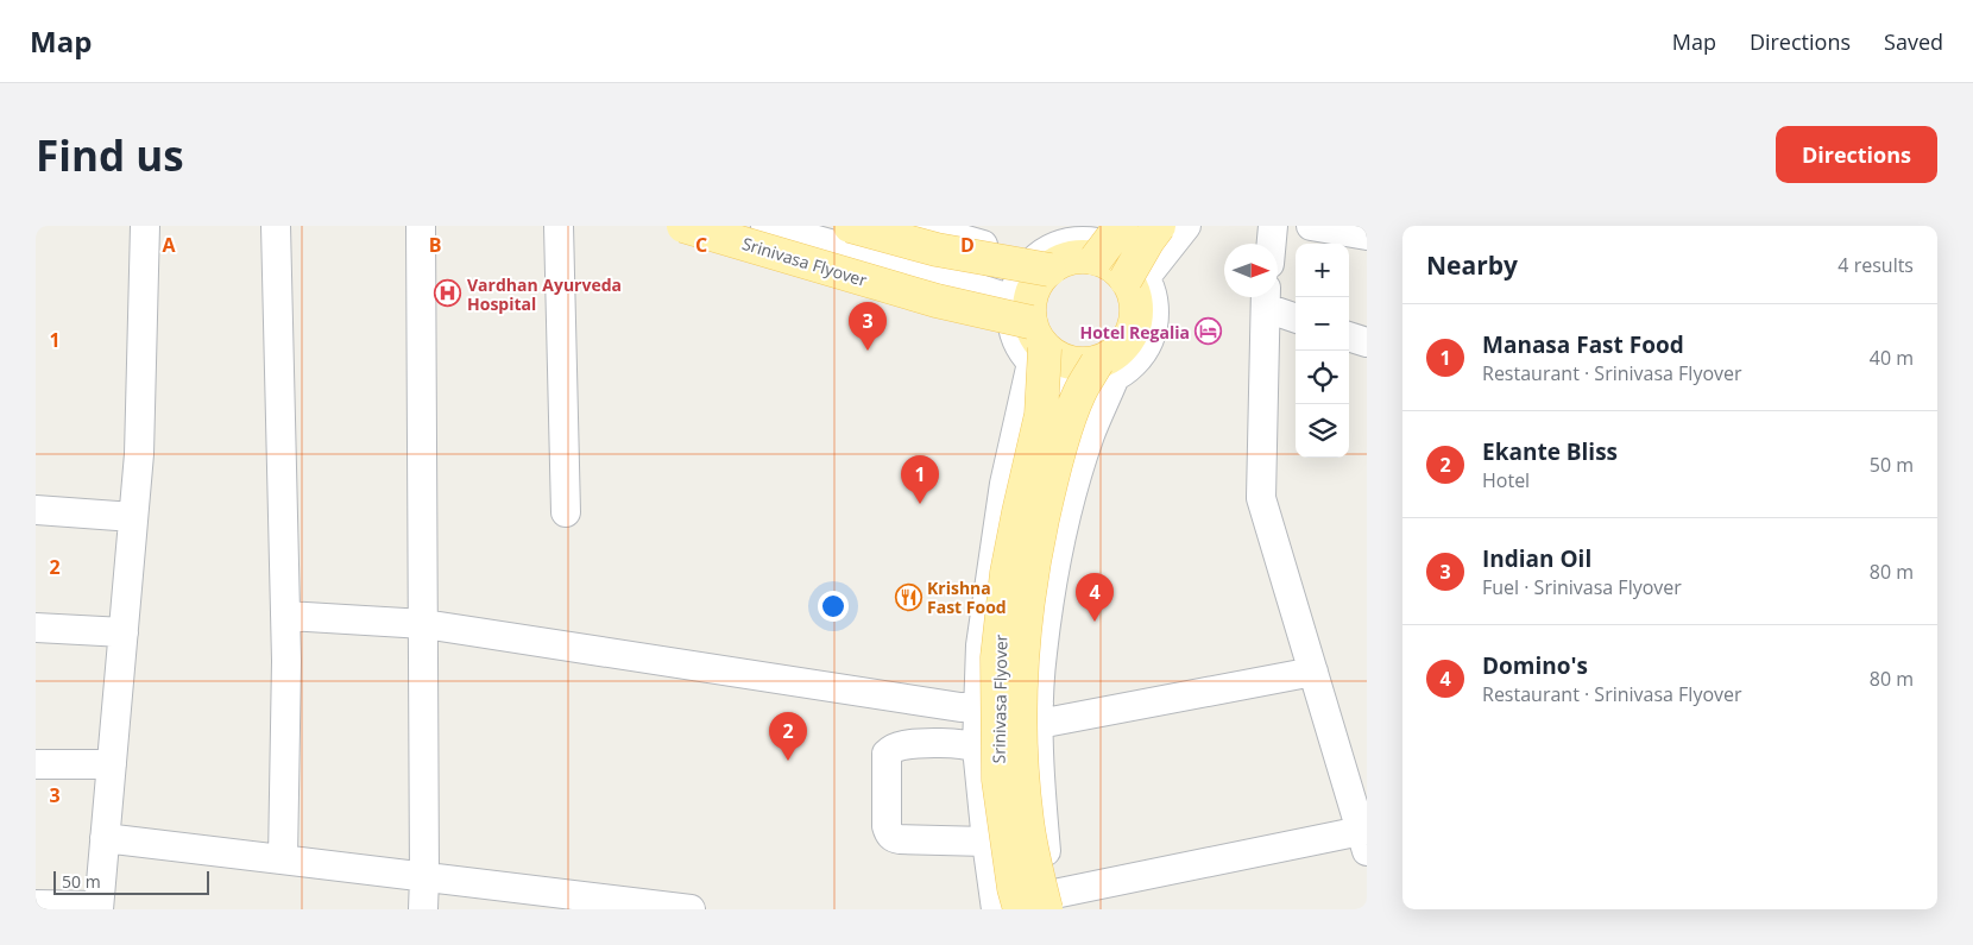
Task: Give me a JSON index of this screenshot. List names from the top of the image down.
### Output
{
  "streets": {
    "main road": ["Srinivasa Flyover"]
  },
  "places": {
    "hospital": ["Vardhan Ayurveda Hospital"],
    "hotel": ["Hotel Regalia"],
    "restaurant": ["Krishna Fast Food"]
  },
  "scale_bar": "50 m",
  "north": "right",
  "page": {
    "header": "Map",
    "nav": ["Map", "Directions", "Saved"],
    "buttons": "Directions",
    "title": "Find us",
    "heading": ["Nearby", "4 results"],
    "map_buttons": ["+", "−"],
    "pins": [
      "3",
      "1",
      "4",
      "2"
    ],
    "list": [
      {
        "mark": "1",
        "name": "Manasa Fast Food",
        "note": "Restaurant · Srinivasa Flyover",
        "value": "40 m"
      },
      {
        "mark": "2",
        "name": "Ekante Bliss",
        "note": "Hotel",
        "value": "50 m"
      },
      {
        "mark": "3",
        "name": "Indian Oil",
        "note": "Fuel · Srinivasa Flyover",
        "value": "80 m"
      },
      {
        "mark": "4",
        "name": "Domino's",
        "note": "Restaurant · Srinivasa Flyover",
        "value": "80 m"
      }
    ],
    "scale": "50 m"
  },
  "grid": {
    "columns": [
      "A",
      "B",
      "C",
      "D"
    ],
    "rows": ["1", "2", "3"]
  }
}
